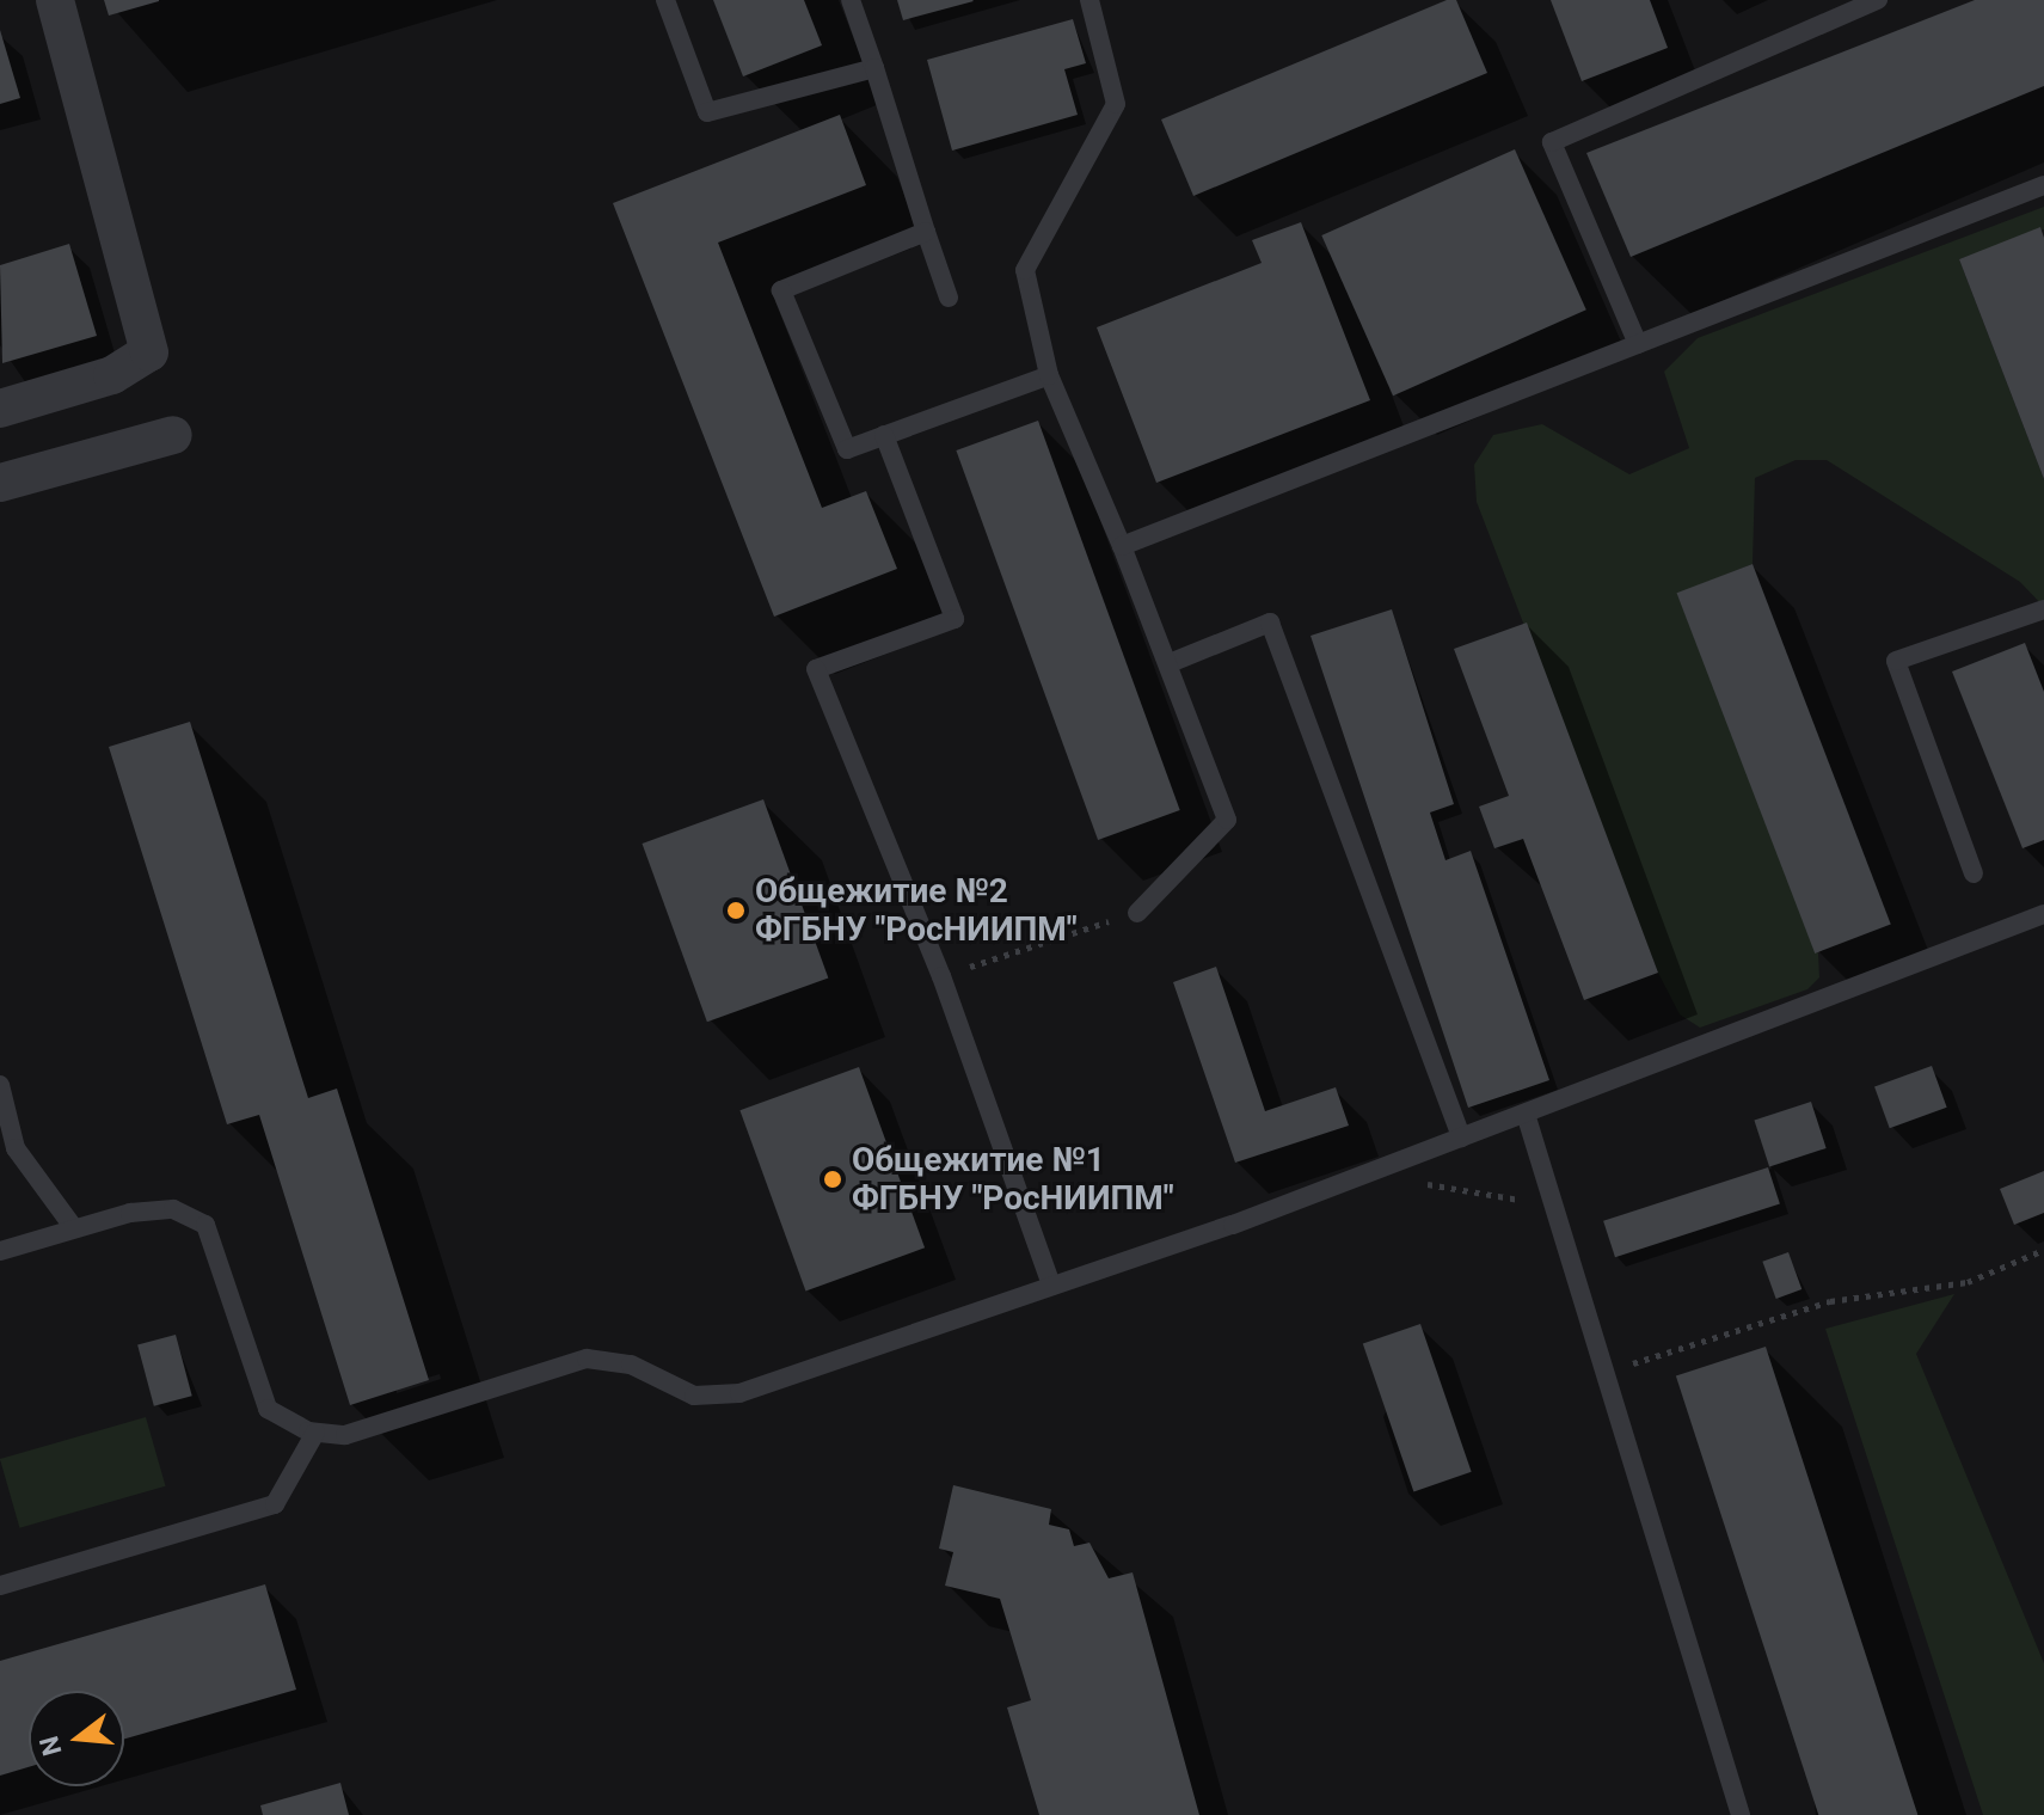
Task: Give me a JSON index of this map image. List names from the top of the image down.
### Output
{
  "places": ["Общежитие №2 ФГБНУ \"РосНИИПМ\"", "Общежитие №1 ФГБНУ \"РосНИИПМ\""],
  "north": "left"
}
